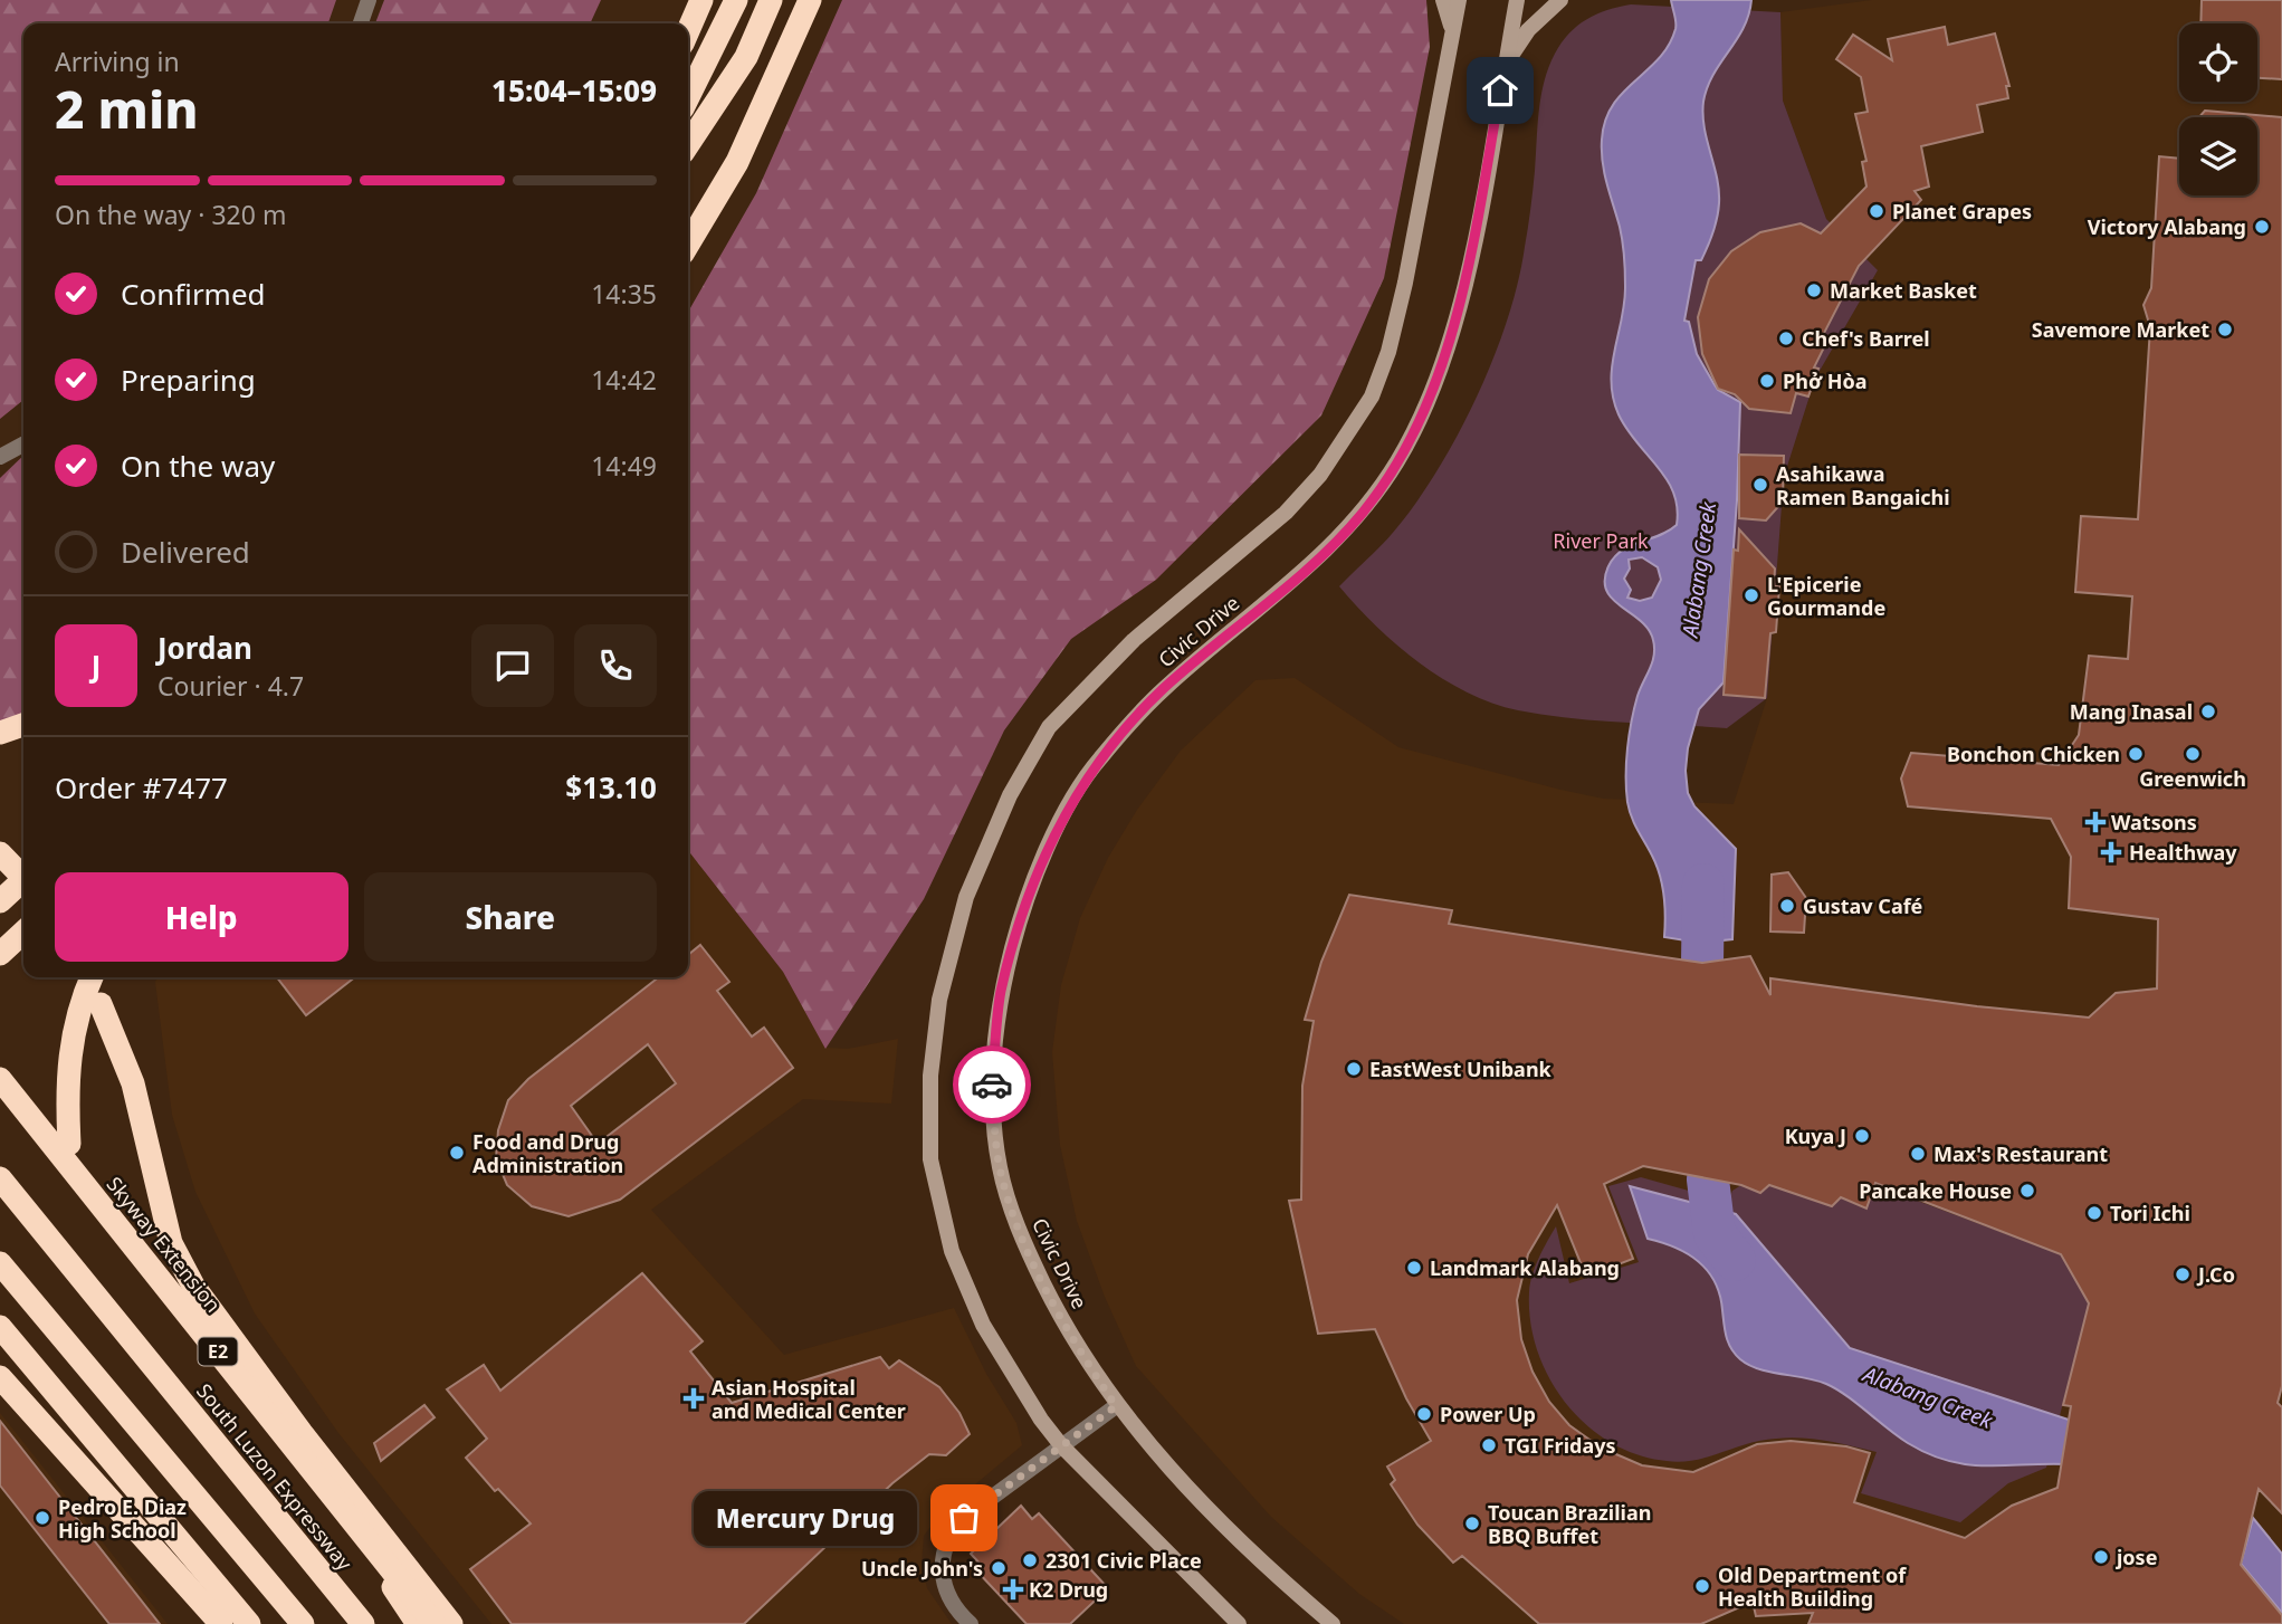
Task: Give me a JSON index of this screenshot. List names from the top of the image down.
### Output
{
  "streets": {
    "highway": ["Skyway Extension", "E2", "South Luzon Expressway"],
    "main road": ["Civic Drive"]
  },
  "water": ["Alabang Creek"],
  "parks": ["River Park"],
  "places": {
    "other": [
      "Planet Grapes",
      "Victory Alabang",
      "Market Basket",
      "Savemore Market",
      "Chef's Barrel",
      "Phở Hòa",
      "Asahikawa Ramen Bangaichi",
      "L'Epicerie Gourmande",
      "Mang Inasal",
      "Bonchon Chicken",
      "Greenwich",
      "Gustav Café",
      "EastWest Unibank",
      "Kuya J",
      "Food and Drug Administration",
      "Max's Restaurant",
      "Pancake House",
      "Tori Ichi",
      "Landmark Alabang",
      "J.Co",
      "Power Up",
      "TGI Fridays",
      "Pedro E. Diaz High School",
      "Mercury Drug",
      "Toucan Brazilian BBQ Buffet",
      "jose",
      "2301 Civic Place",
      "Uncle John's",
      "Old Department of Health Building"
    ],
    "health": [
      "Watsons",
      "Healthway",
      "Asian Hospital and Medical Center",
      "K2 Drug"
    ]
  },
  "page": {
    "heading": ["2 min", "Arriving in", "15:04–15:09"],
    "panel": [
      "Jordan",
      "Courier · 4.7",
      "Order #7477",
      "$13.10"
    ],
    "bar": "On the way · 320 m",
    "list": [
      ["Confirmed", "14:35"],
      ["Preparing", "14:42"],
      ["On the way", "14:49"],
      "Delivered"
    ],
    "round": "J",
    "buttons": ["Help", "Share"],
    "bubble": "Mercury Drug"
  }
}
